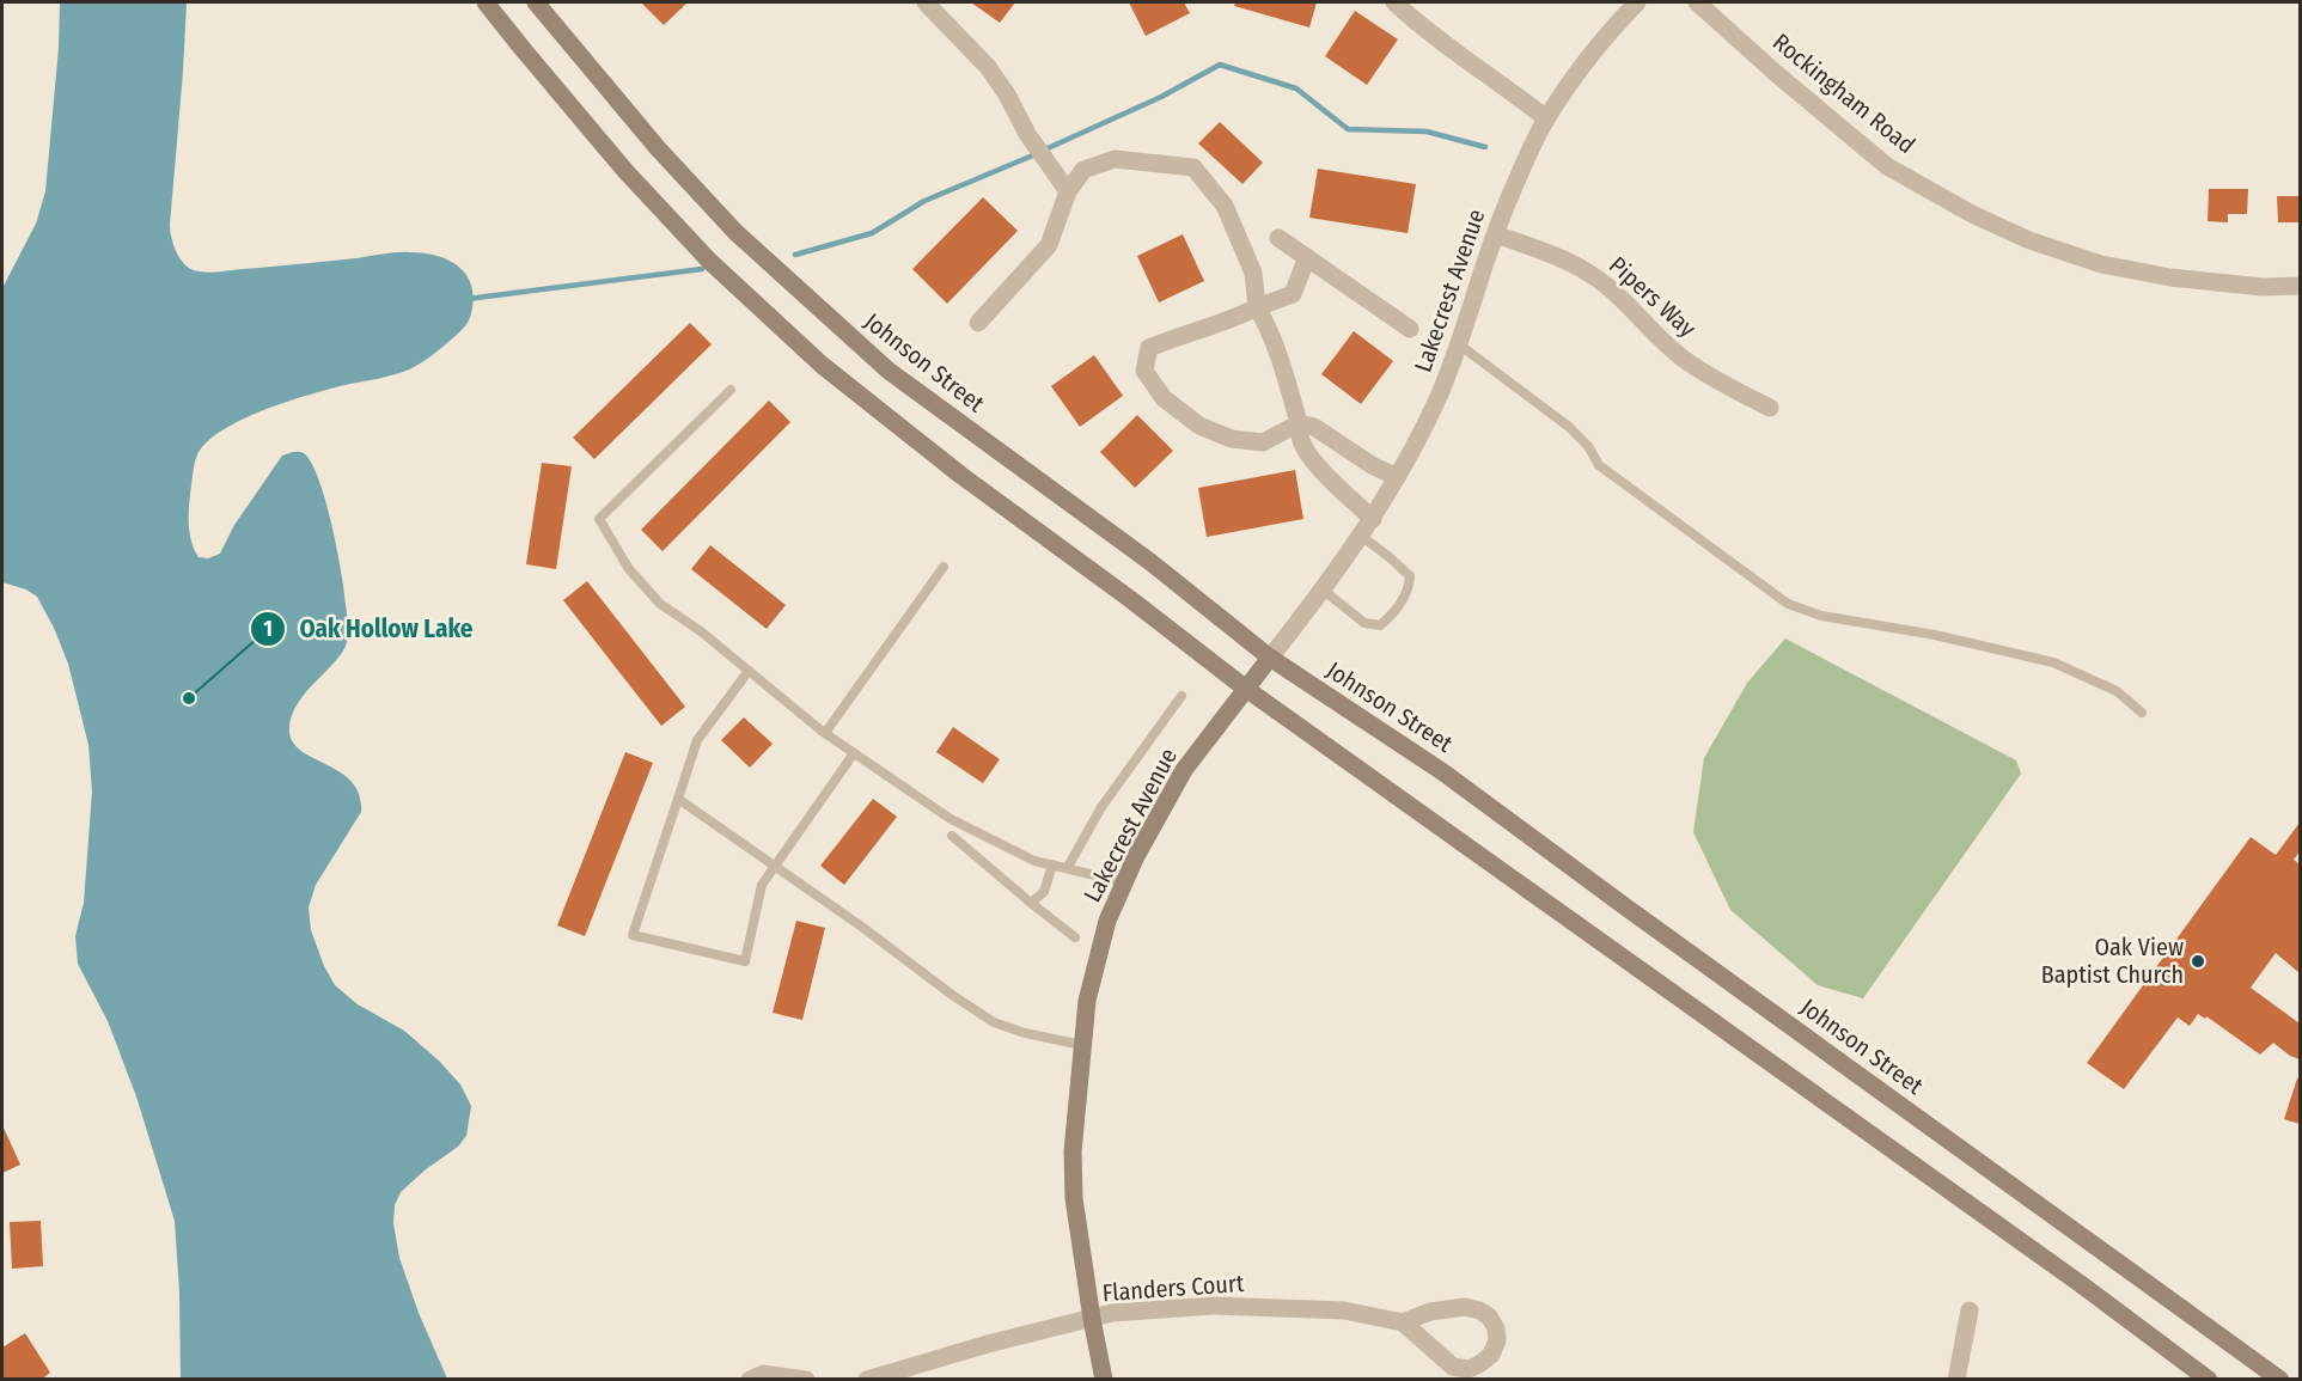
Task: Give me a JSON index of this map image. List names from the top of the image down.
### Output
{
  "streets": {
    "main road": ["Lakecrest Avenue", "Johnson Street"],
    "street": ["Rockingham Road", "Pipers Way", "Flanders Court"]
  },
  "crossings": [
    ["Lakecrest Avenue", "Pipers Way"],
    ["Lakecrest Avenue", "Johnson Street"],
    ["Lakecrest Avenue", "Flanders Court"]
  ],
  "places": ["Oak Hollow Lake", "Oak View Baptist Church"]
}
